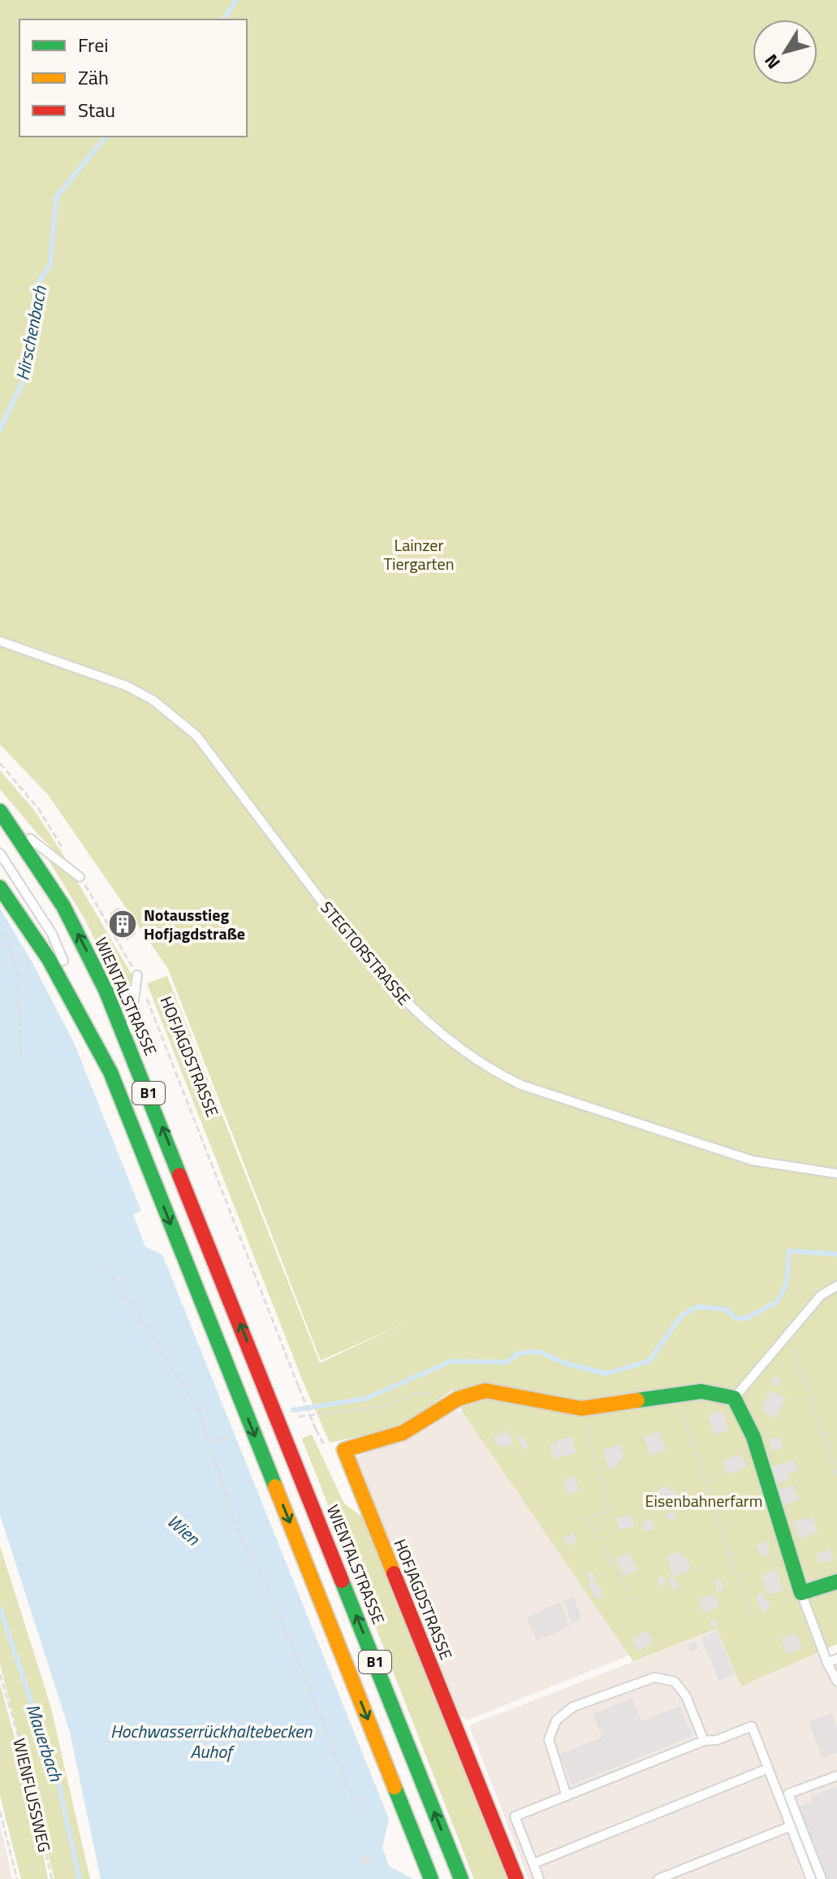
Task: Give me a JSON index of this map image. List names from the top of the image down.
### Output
{
  "streets": {
    "main road": ["WIENTALSTRASSE", "HOFJAGDSTRASSE", "B1"],
    "lane": ["STEGTORSTRASSE"],
    "path": ["WIENFLUSSWEG"]
  },
  "water": [
    "Hirschenbach",
    "Wien",
    "Hochwasserrückhaltebecken Auhof",
    "Mauerbach"
  ],
  "parks": ["Lainzer Tiergarten", "Eisenbahnerfarm"],
  "places": {
    "building": ["Notausstieg Hofjagdstraße"]
  },
  "legend": ["Frei", "Zäh", "Stau"],
  "north": "bottom left"
}
